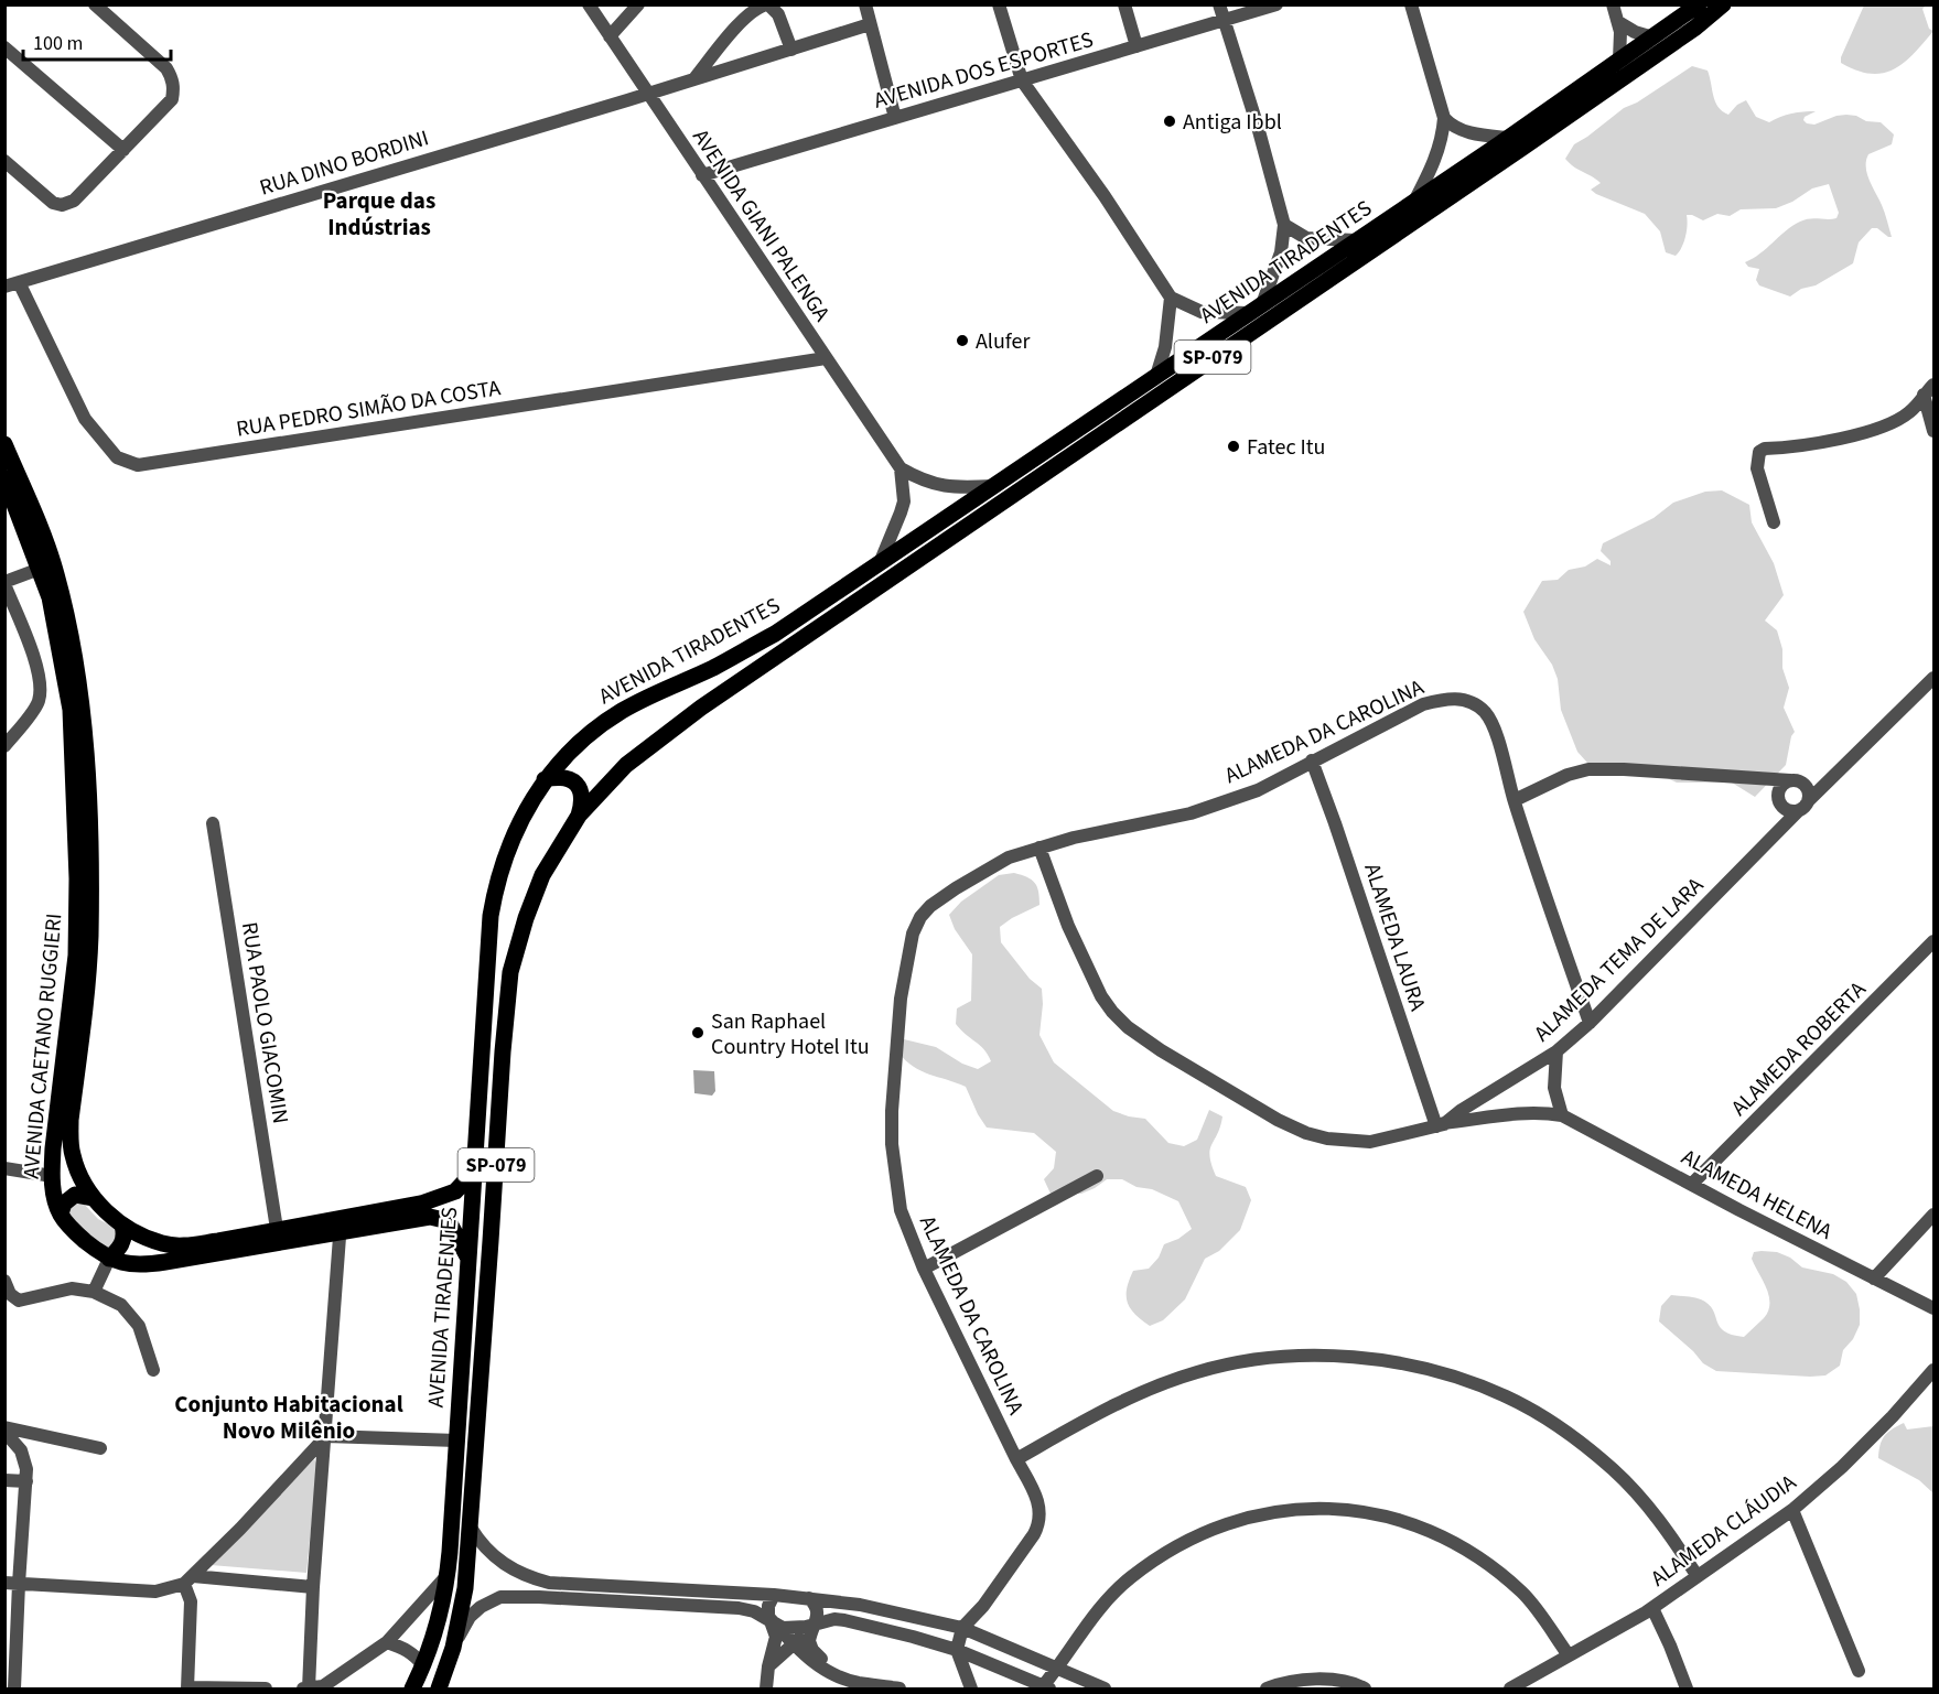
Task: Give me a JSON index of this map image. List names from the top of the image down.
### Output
{
  "streets": {
    "main road": ["AVENIDA TIRADENTES", "SP-079", "AVENIDA CAETANO RUGGIERI"],
    "street": [
      "AVENIDA DOS ESPORTES",
      "RUA DINO BORDINI",
      "AVENIDA GIANI PALENGA",
      "RUA PEDRO SIMÃO DA COSTA",
      "ALAMEDA DA CAROLINA",
      "ALAMEDA LAURA",
      "ALAMEDA TEMA DE LARA",
      "RUA PAOLO GIACOMIN",
      "ALAMEDA ROBERTA",
      "ALAMEDA HELENA",
      "ALAMEDA CLÁUDIA"
    ]
  },
  "crossings": [
    ["AVENIDA DOS ESPORTES", "AVENIDA GIANI PALENGA"],
    ["RUA DINO BORDINI", "AVENIDA GIANI PALENGA"],
    ["RUA DINO BORDINI", "RUA PEDRO SIMÃO DA COSTA"],
    ["AVENIDA GIANI PALENGA", "RUA PEDRO SIMÃO DA COSTA"],
    ["AVENIDA TIRADENTES", "AVENIDA CAETANO RUGGIERI"],
    ["ALAMEDA DA CAROLINA", "ALAMEDA LAURA"],
    ["ALAMEDA DA CAROLINA", "ALAMEDA TEMA DE LARA"],
    ["ALAMEDA LAURA", "ALAMEDA TEMA DE LARA"],
    ["ALAMEDA LAURA", "ALAMEDA HELENA"],
    ["ALAMEDA TEMA DE LARA", "ALAMEDA HELENA"],
    ["RUA PAOLO GIACOMIN", "AVENIDA CAETANO RUGGIERI"],
    ["ALAMEDA ROBERTA", "ALAMEDA HELENA"]
  ],
  "districts": ["Parque das Indústrias", "Conjunto Habitacional Novo Milênio"],
  "places": [
    "Antiga Ibbl",
    "Alufer",
    "Fatec Itu",
    "San Raphael Country Hotel Itu"
  ],
  "scale_bar": "100 m"
}
